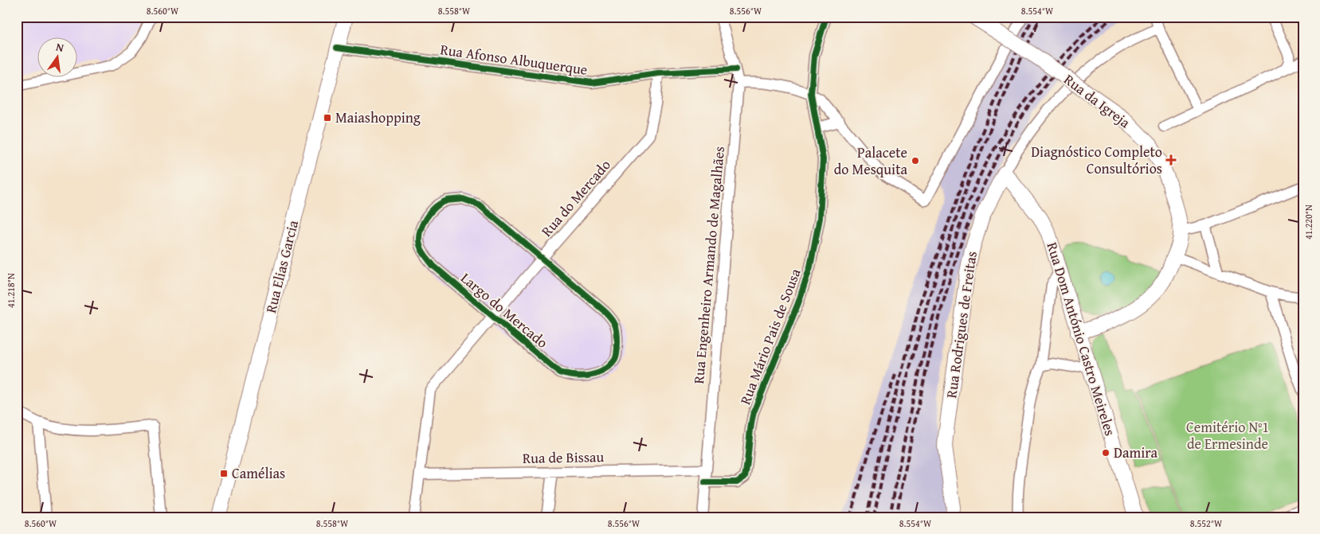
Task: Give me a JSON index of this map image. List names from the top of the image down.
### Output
{
  "streets": {
    "main road": [
      "Rua da Igreja",
      "Rua Elias Garcia",
      "Rua Rodrigues de Freitas",
      "Rua Dom António Castro Meireles"
    ],
    "street": [
      "Rua Afonso Albuquerque",
      "Rua do Mercado",
      "Rua Engenheiro Armando de Magalhães",
      "Largo do Mercado",
      "Rua Mário Pais de Sousa",
      "Rua de Bissau"
    ]
  },
  "crossings": [
    ["Rua Afonso Albuquerque", "Rua do Mercado"],
    ["Rua Afonso Albuquerque", "Rua Engenheiro Armando de Magalhães"],
    ["Rua Afonso Albuquerque", "Rua Elias Garcia"],
    ["Rua da Igreja", "Rua Dom António Castro Meireles"],
    ["Rua do Mercado", "Largo do Mercado"],
    ["Rua do Mercado", "Rua de Bissau"],
    ["Rua Engenheiro Armando de Magalhães", "Rua Mário Pais de Sousa"],
    ["Rua Engenheiro Armando de Magalhães", "Rua de Bissau"],
    ["Rua Rodrigues de Freitas", "Rua Dom António Castro Meireles"]
  ],
  "parks": ["Cemitério Nº1 de Ermesinde"],
  "places": {
    "transit": ["Maiashopping", "Camélias"],
    "health": ["Diagnóstico Completo Consultórios"],
    "other": ["Palacete do Mesquita", "Damira"]
  },
  "north": "top",
  "coordinates": [
    "8.560°W",
    "8.558°W",
    "8.556°W",
    "8.554°W",
    "41.220°N",
    "41.218°N",
    "8.552°W"
  ]
}
